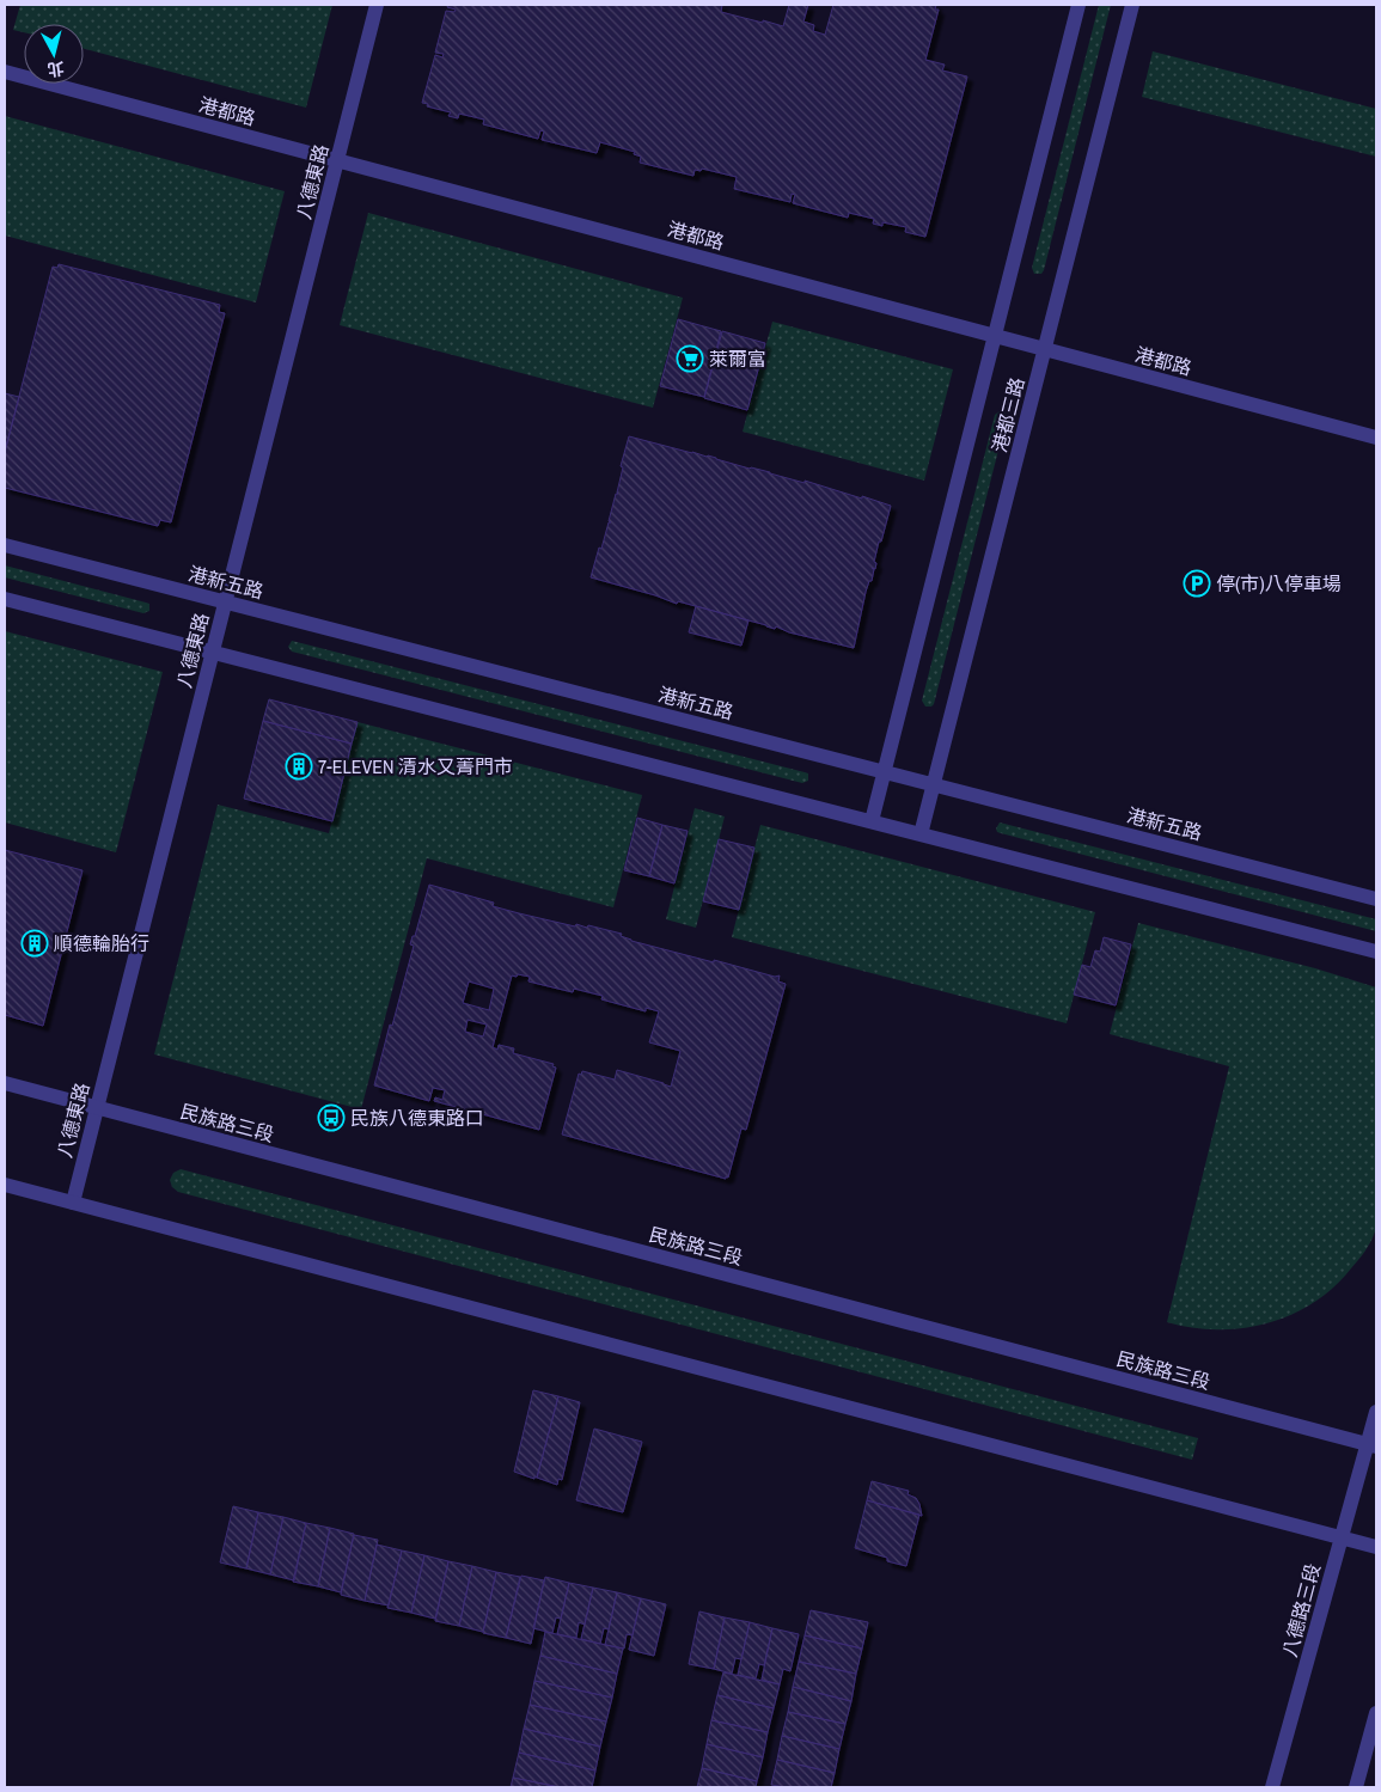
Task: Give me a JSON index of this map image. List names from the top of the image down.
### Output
{
  "streets": {
    "street": [
      "港都路",
      "八德東路",
      "港都三路",
      "港新五路",
      "民族路三段",
      "八德路三段"
    ]
  },
  "crossings": [
    ["港都路", "八德東路"],
    ["港都路", "港都三路"],
    ["八德東路", "港新五路"],
    ["八德東路", "民族路三段"],
    ["港都三路", "港新五路"],
    ["民族路三段", "八德路三段"]
  ],
  "places": {
    "supermarket": ["萊爾富"],
    "parking": ["停(市)八停車場"],
    "building": ["7-ELEVEN 清水又菁門市", "順德輪胎行"],
    "bus stop": ["民族八德東路口"]
  },
  "north": "bottom"
}
